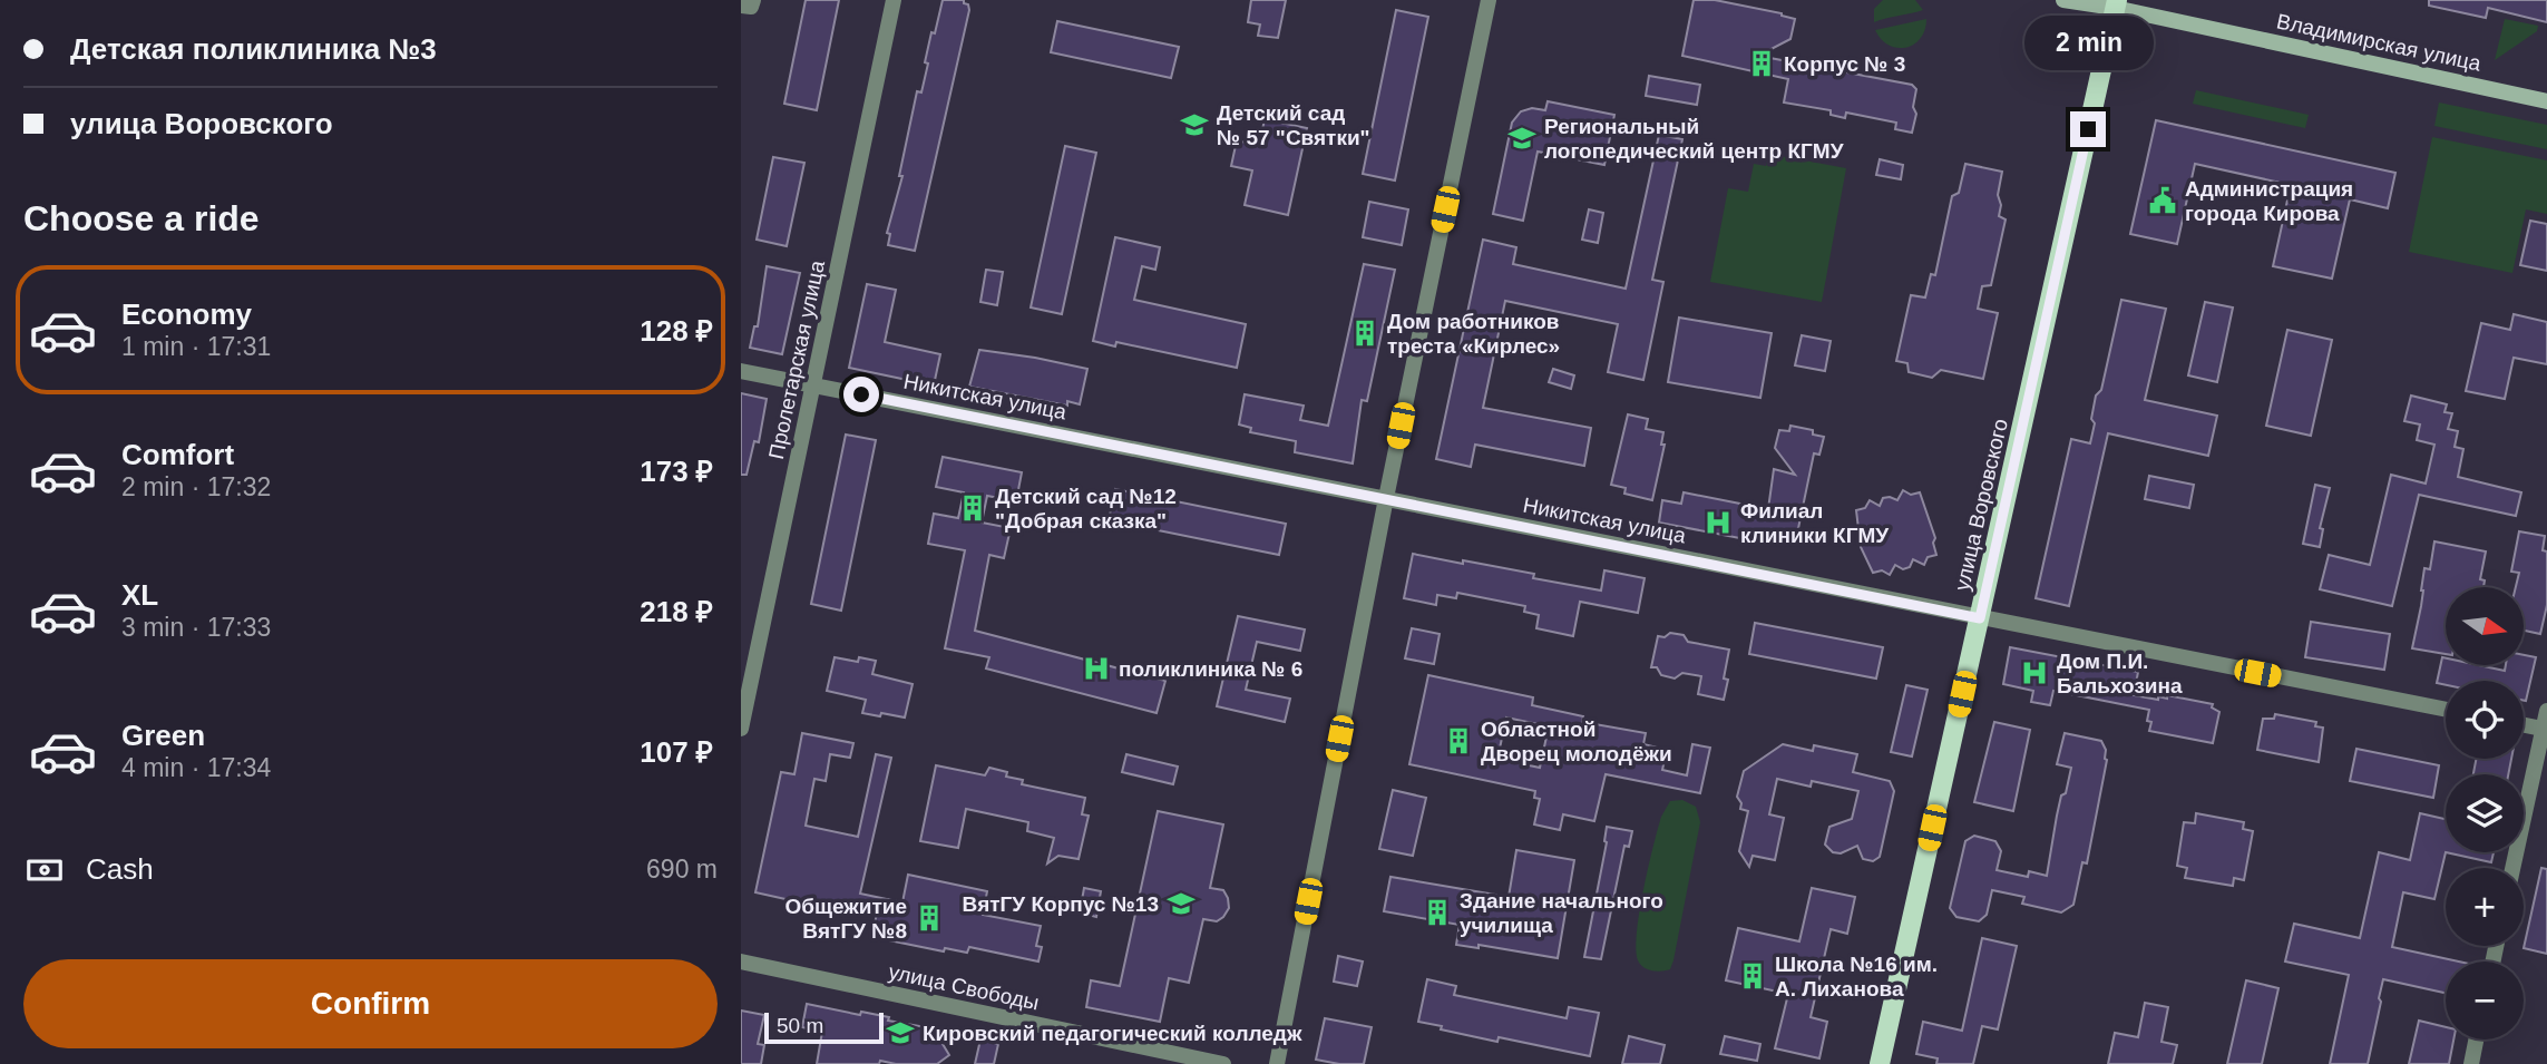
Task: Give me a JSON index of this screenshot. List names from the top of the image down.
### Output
{
  "streets": {
    "main road": ["Владимирская улица", "улица Воровского"],
    "street": ["Пролетарская улица", "Никитская улица", "улица Свободы"]
  },
  "crossings": [
    ["Владимирская улица", "улица Воровского"],
    ["Пролетарская улица", "Никитская улица"],
    ["Никитская улица", "улица Воровского"]
  ],
  "places": {
    "building": [
      "Корпус № 3",
      "Дом работников треста «Кирлес»",
      "Детский сад №12 \"Добрая сказка\"",
      "Областной Дворец молодёжи",
      "Здание начального училища",
      "Общежитие ВятГУ №8",
      "Школа №16 им. А. Лиханова"
    ],
    "school or university": [
      "Детский сад № 57 \"Святки\"",
      "Региональный логопедический центр КГМУ",
      "ВятГУ Корпус №13",
      "Кировский педагогический колледж"
    ],
    "public building": ["Администрация города Кирова"],
    "hospital": ["Филиал клиники КГМУ", "поликлиника № 6", "Дом П.И. Бальхозина"]
  },
  "scale_bar": "50 m",
  "north": "right",
  "page": {
    "banner": ["Детская поликлиника №3", "улица Воровского"],
    "bubble": "2 min",
    "heading": "Choose a ride",
    "list": [
      {
        "name": "Economy",
        "note": "1 min · 17:31",
        "value": "128 ₽"
      },
      {
        "name": "Comfort",
        "note": "2 min · 17:32",
        "value": "173 ₽"
      },
      {
        "name": "XL",
        "note": "3 min · 17:33",
        "value": "218 ₽"
      },
      {
        "name": "Green",
        "note": "4 min · 17:34",
        "value": "107 ₽"
      }
    ],
    "map_buttons": ["+", "−"],
    "pay": ["Cash", "690 m"],
    "buttons": "Confirm",
    "scale": "50 m"
  }
}
